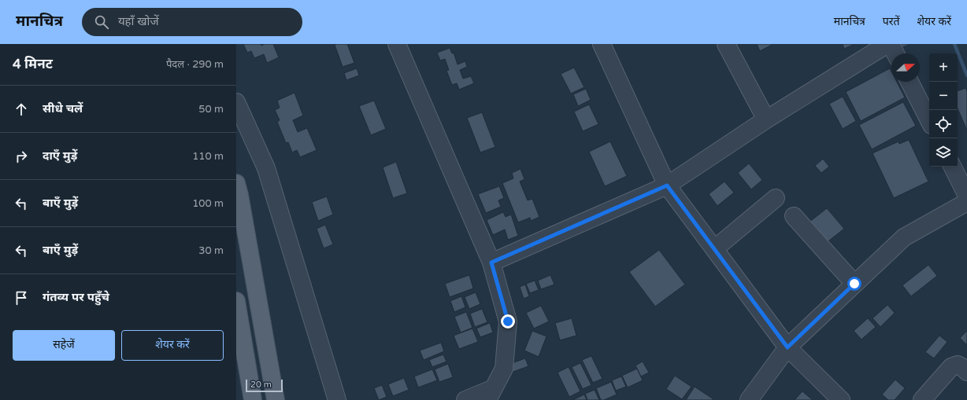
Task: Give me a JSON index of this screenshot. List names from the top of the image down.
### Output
{
  "scale_bar": "20 m",
  "north": "right",
  "page": {
    "header": "मानचित्र",
    "search": "यहाँ खोजें",
    "nav": ["मानचित्र", "परतें", "शेयर करें"],
    "heading": ["4 मिनट", "पैदल · 290 m"],
    "map_buttons": ["+", "−"],
    "list": [
      ["सीधे चलें", "50 m"],
      ["दाएँ मुड़ें", "110 m"],
      ["बाएँ मुड़ें", "100 m"],
      ["बाएँ मुड़ें", "30 m"],
      "गंतव्य पर पहुँचे"
    ],
    "buttons": ["सहेजें", "शेयर करें"],
    "scale": "20 m"
  }
}
